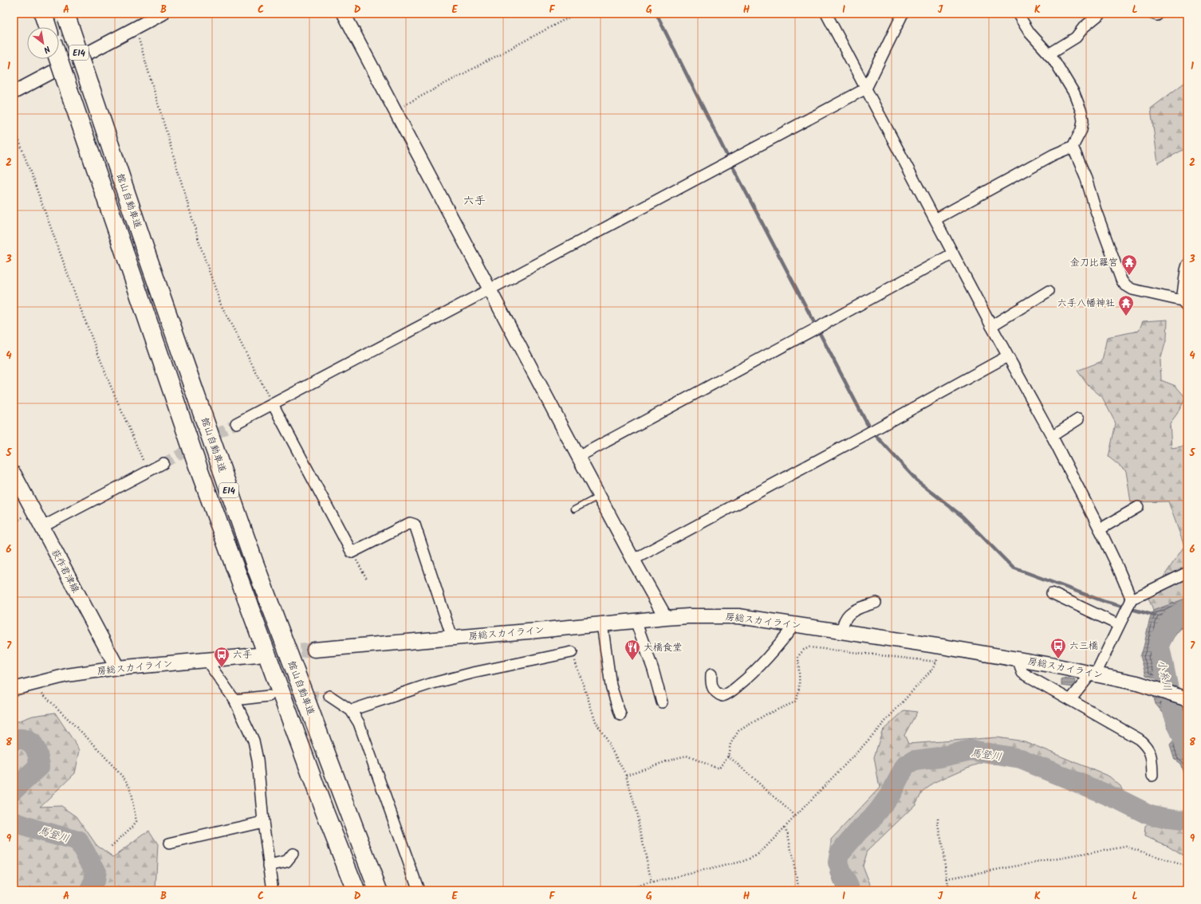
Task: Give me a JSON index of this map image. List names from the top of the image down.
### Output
{
  "streets": {
    "highway": ["E14", "館山自動車道"],
    "main road": ["荻作君津線", "房総スカイライン"]
  },
  "crossings": [
    ["荻作君津線", "房総スカイライン"]
  ],
  "districts": ["六手"],
  "water": ["小糸川", "馬登川"],
  "places": {
    "temple": ["金刀比羅宮", "六手八幡神社"],
    "bus stop": ["六三橋", "六手"],
    "restaurant": ["大橋食堂"]
  },
  "north": "bottom right",
  "grid": {
    "columns": [
      "A",
      "B",
      "C",
      "D",
      "E",
      "F",
      "G",
      "H",
      "I",
      "J",
      "K",
      "L"
    ],
    "rows": [
      "1",
      "2",
      "3",
      "4",
      "5",
      "6",
      "7",
      "8",
      "9"
    ]
  }
}
